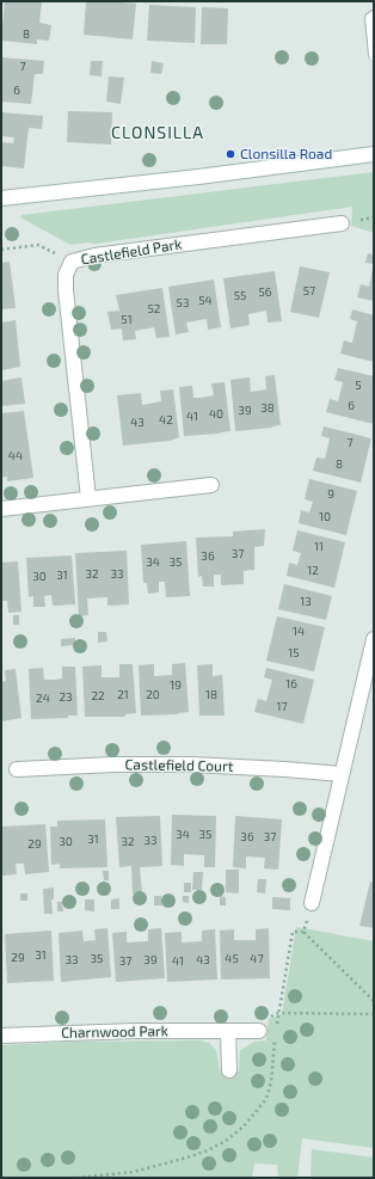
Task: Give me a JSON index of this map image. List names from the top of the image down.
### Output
{
  "streets": {
    "street": ["Castlefield Park", "Castlefield Court", "Charnwood Park"]
  },
  "districts": ["CLONSILLA"],
  "places": ["Clonsilla Road"],
  "house_numbers": [
    "8",
    "7",
    "6",
    "57",
    "56",
    "55",
    "54",
    "53",
    "52",
    "51",
    "5",
    "6",
    "38",
    "39",
    "40",
    "41",
    "42",
    "43",
    "7",
    "44",
    "8",
    "9",
    "10",
    "11",
    "37",
    "36",
    "34",
    "35",
    "12",
    "32",
    "33",
    "31",
    "30",
    "13",
    "14",
    "15",
    "16",
    "19",
    "21",
    "20",
    "18",
    "22",
    "23",
    "24",
    "17",
    "34",
    "35",
    "36",
    "37",
    "31",
    "33",
    "30",
    "32",
    "29",
    "31",
    "29",
    "35",
    "45",
    "47",
    "33",
    "39",
    "43",
    "37",
    "41"
  ]
}
